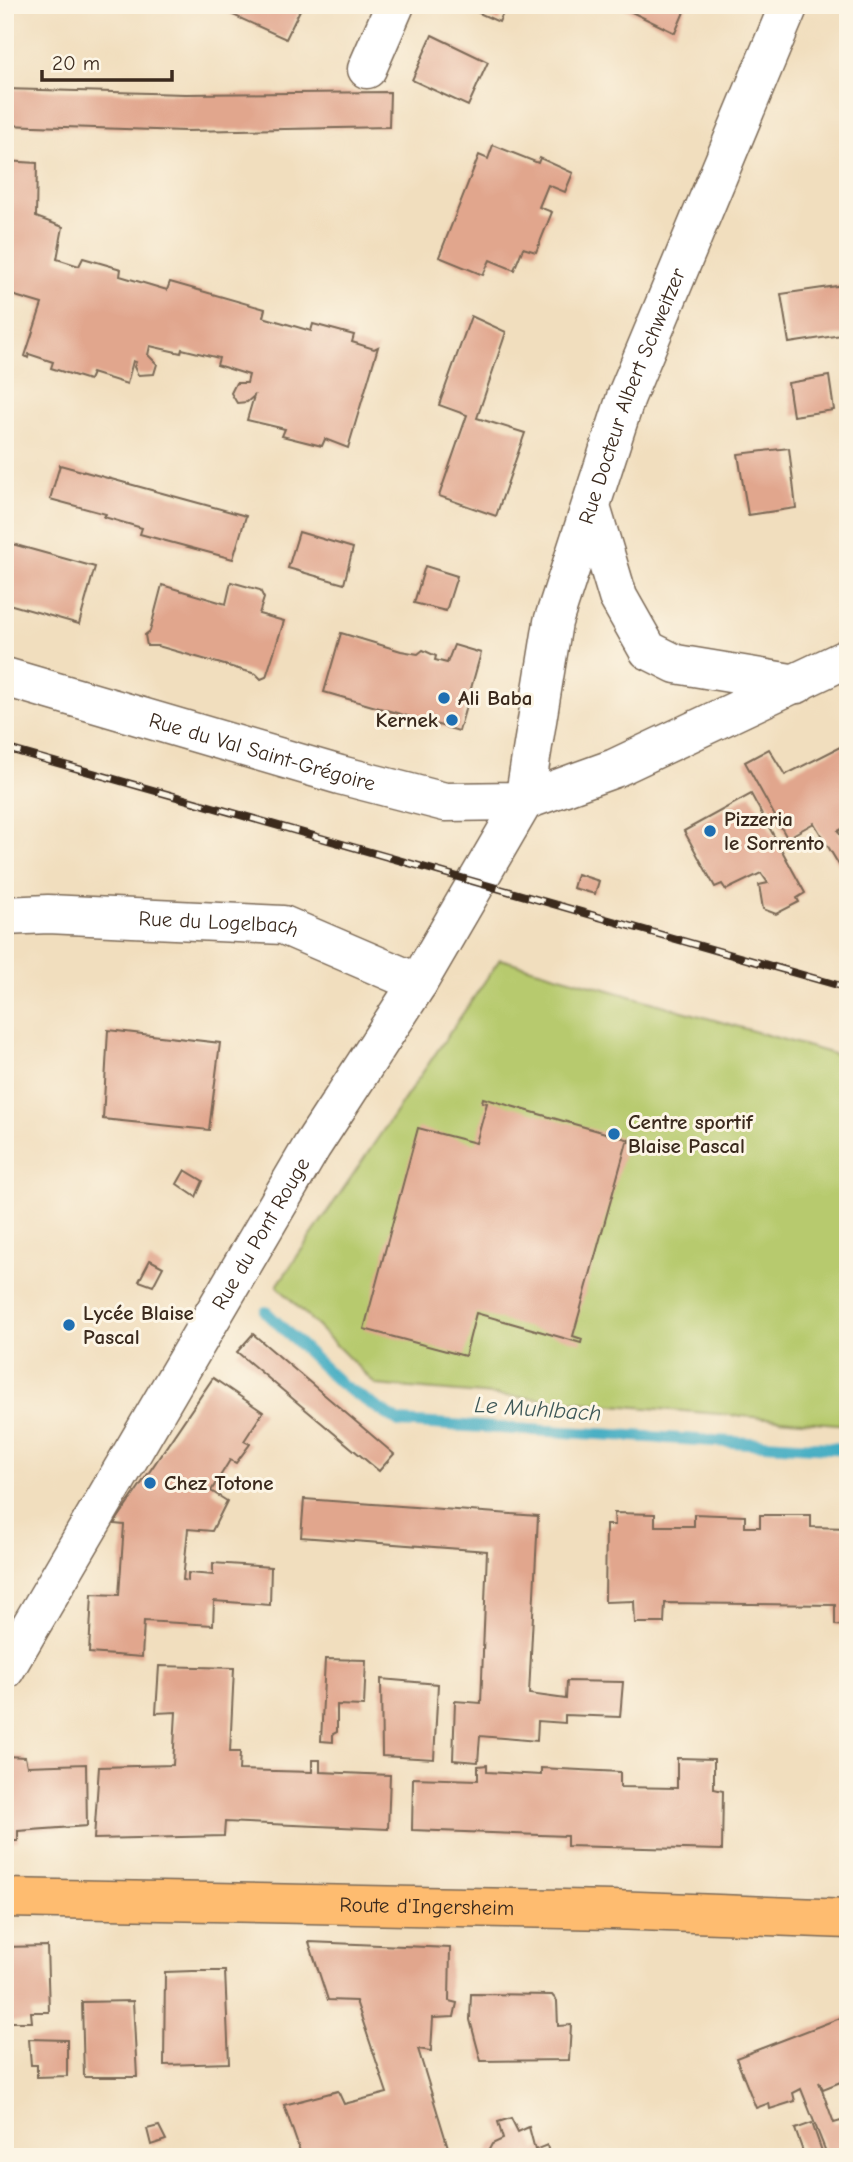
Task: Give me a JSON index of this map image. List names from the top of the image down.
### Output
{
  "streets": {
    "main road": ["Route d'Ingersheim"],
    "street": [
      "Rue Docteur Albert Schweitzer",
      "Rue du Val Saint-Grégoire",
      "Rue du Logelbach",
      "Rue du Pont Rouge"
    ]
  },
  "crossings": [
    ["Rue Docteur Albert Schweitzer", "Rue du Val Saint-Grégoire"],
    ["Rue Docteur Albert Schweitzer", "Rue du Pont Rouge"],
    ["Rue du Val Saint-Grégoire", "Rue du Pont Rouge"],
    ["Rue du Logelbach", "Rue du Pont Rouge"]
  ],
  "water": ["Le Muhlbach"],
  "places": [
    "Ali Baba",
    "Kernek",
    "Pizzeria le Sorrento",
    "Centre sportif Blaise Pascal",
    "Lycée Blaise Pascal",
    "Chez Totone"
  ],
  "scale_bar": "20 m"
}
